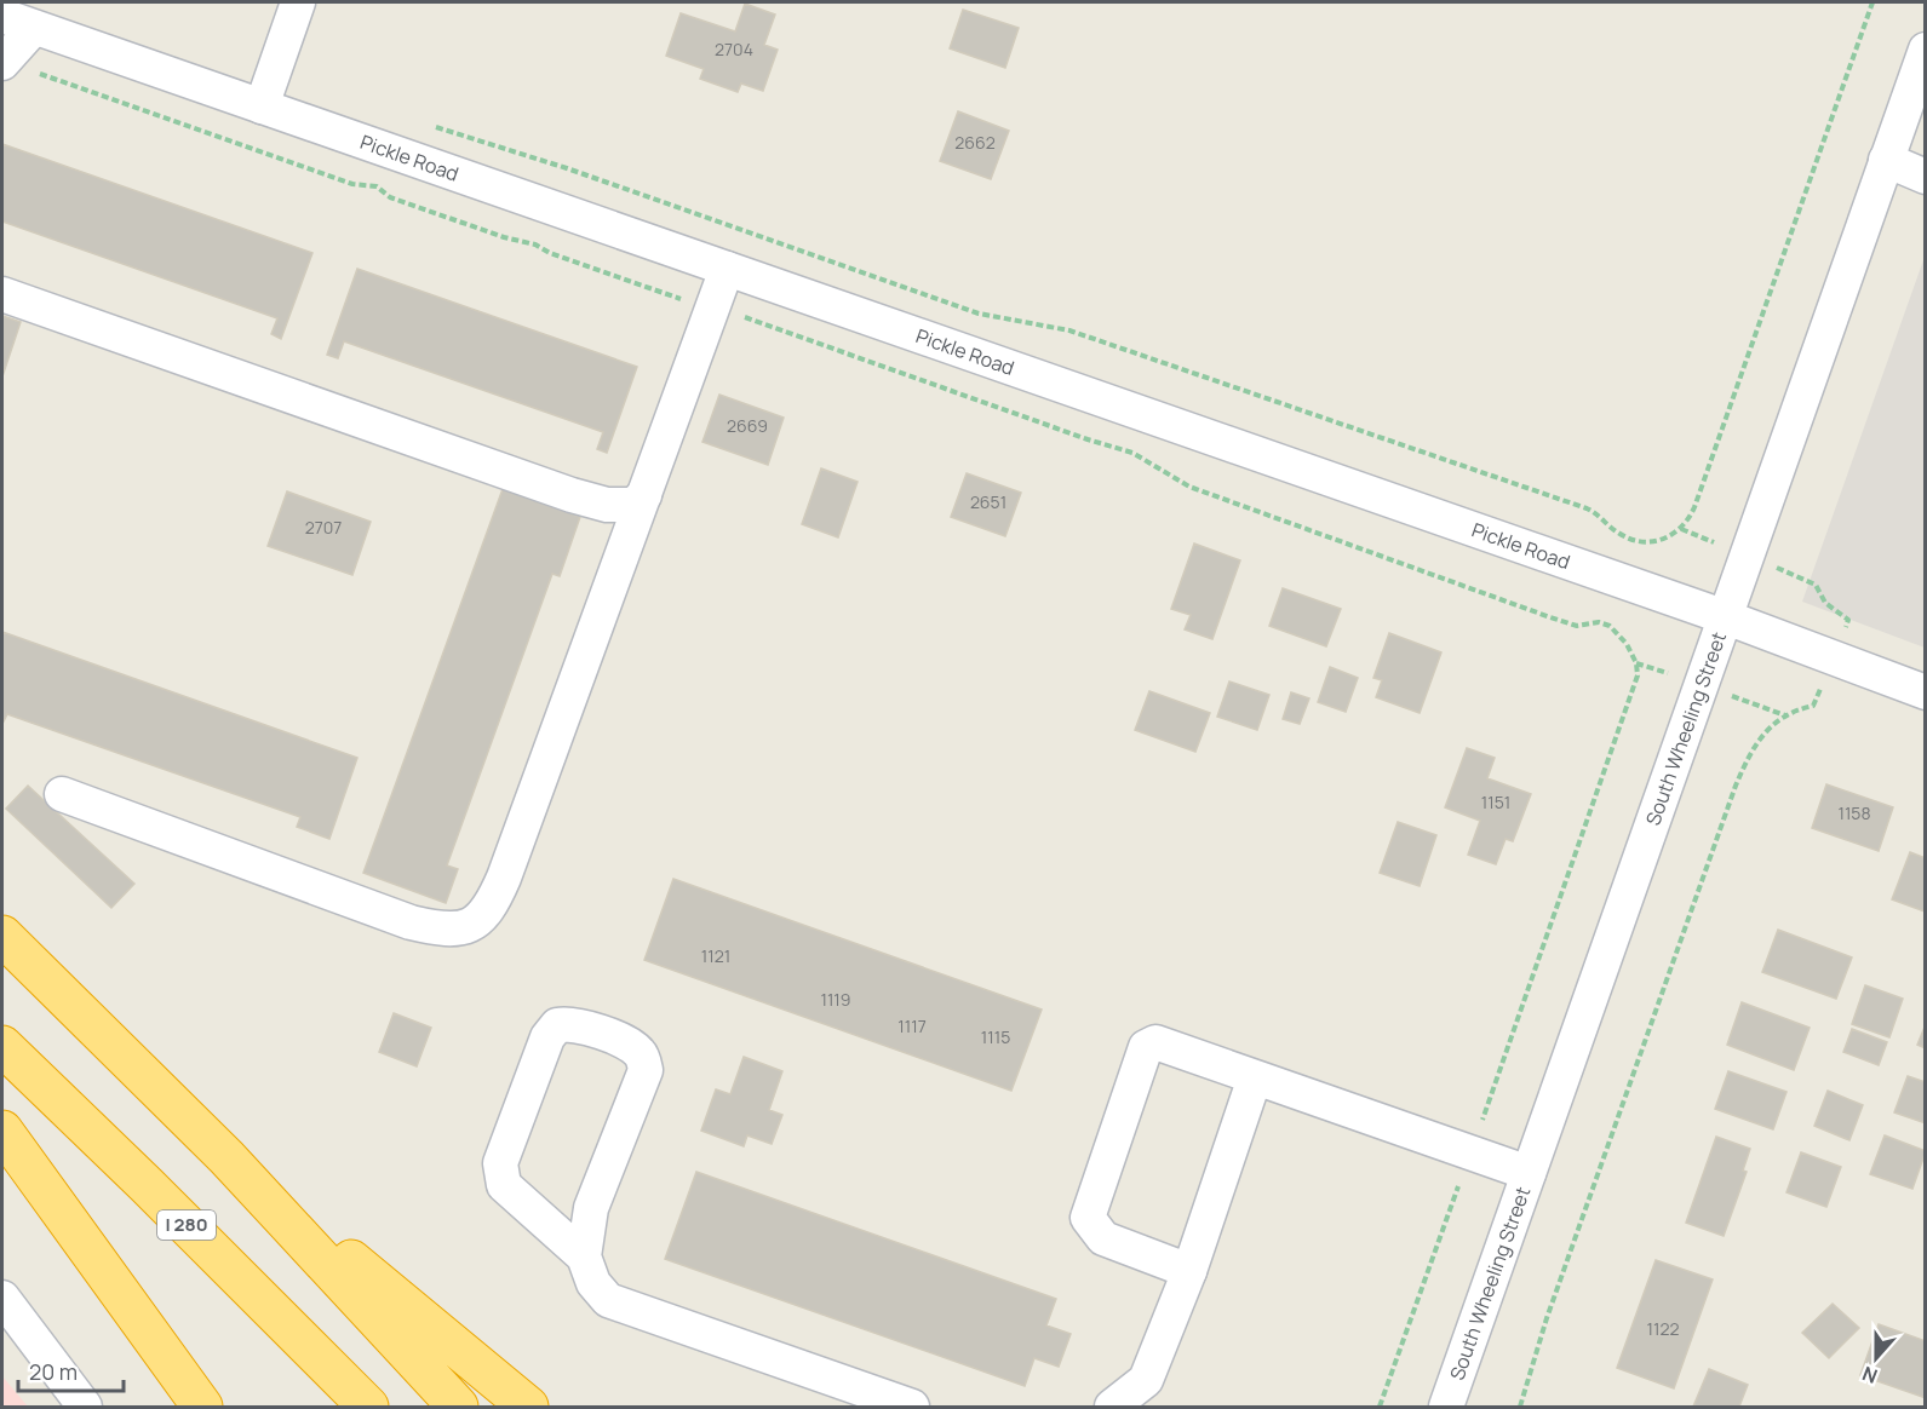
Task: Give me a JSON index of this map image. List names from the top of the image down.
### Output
{
  "streets": {
    "highway": ["I 280"],
    "street": ["Pickle Road", "South Wheeling Street"]
  },
  "crossings": [
    ["Pickle Road", "South Wheeling Street"]
  ],
  "house_numbers": [
    "2704",
    "2662",
    "2669",
    "2651",
    "2707",
    "1151",
    "1158",
    "1121",
    "1119",
    "1117",
    "1115",
    "1122"
  ],
  "scale_bar": "20 m",
  "north": "bottom"
}
